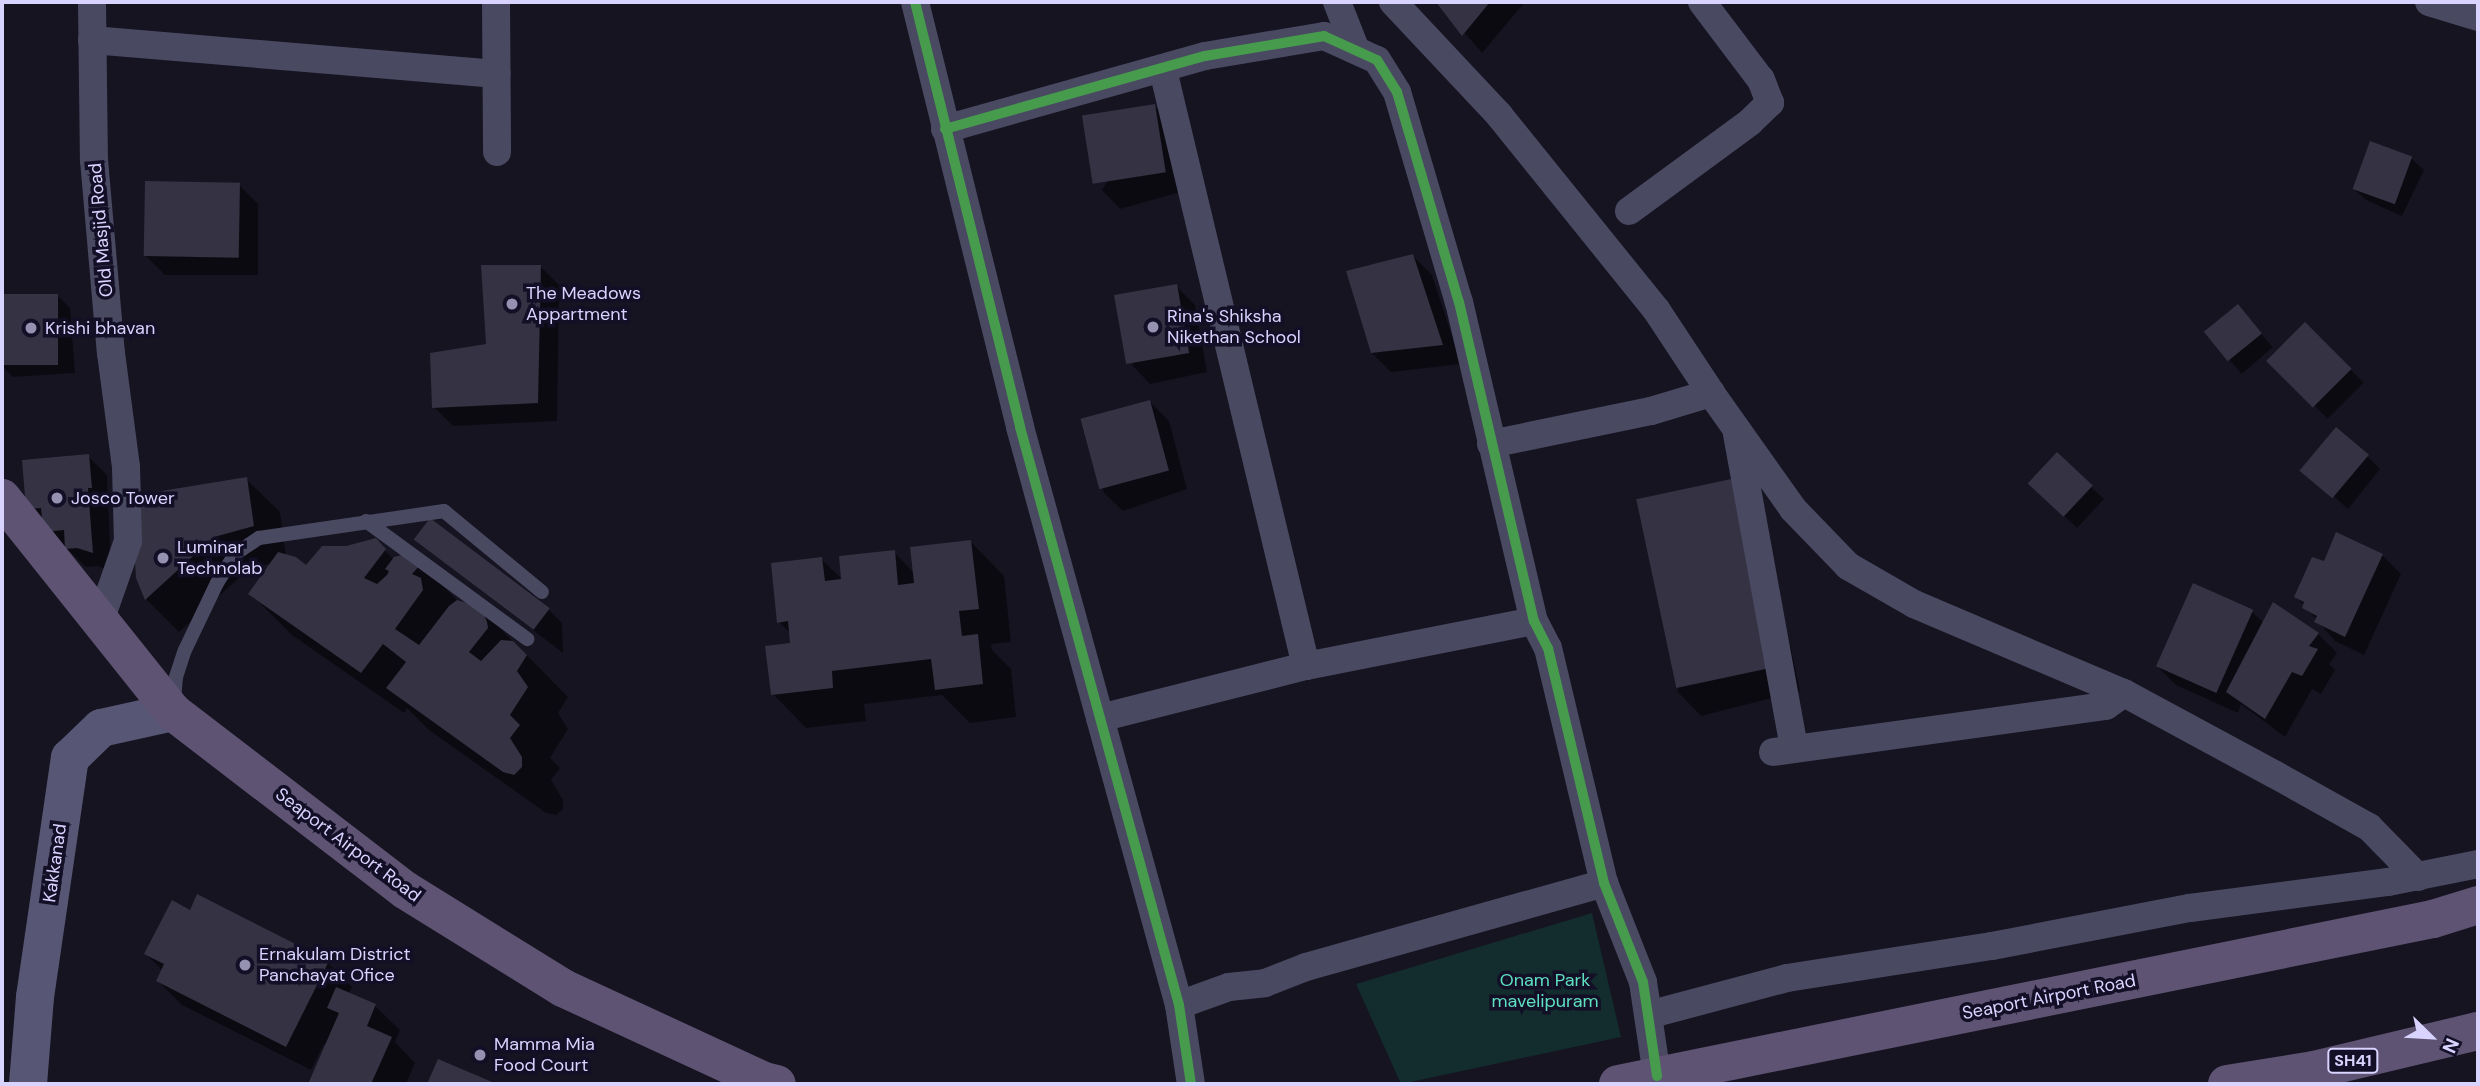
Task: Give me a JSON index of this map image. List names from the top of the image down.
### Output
{
  "streets": {
    "main road": ["Seaport Airport Road", "Kakkanad", "SH41"],
    "street": ["Old Masjid Road"]
  },
  "crossings": [
    ["Old Masjid Road", "Seaport Airport Road"],
    ["Seaport Airport Road", "Kakkanad"]
  ],
  "parks": ["Onam Park mavelipuram"],
  "places": [
    "The Meadows Appartment",
    "Rina's Shiksha Nikethan School",
    "Krishi bhavan",
    "Josco Tower",
    "Luminar Technolab",
    "Ernakulam District Panchayat Ofice",
    "Mamma Mia Food Court"
  ],
  "north": "bottom right"
}
